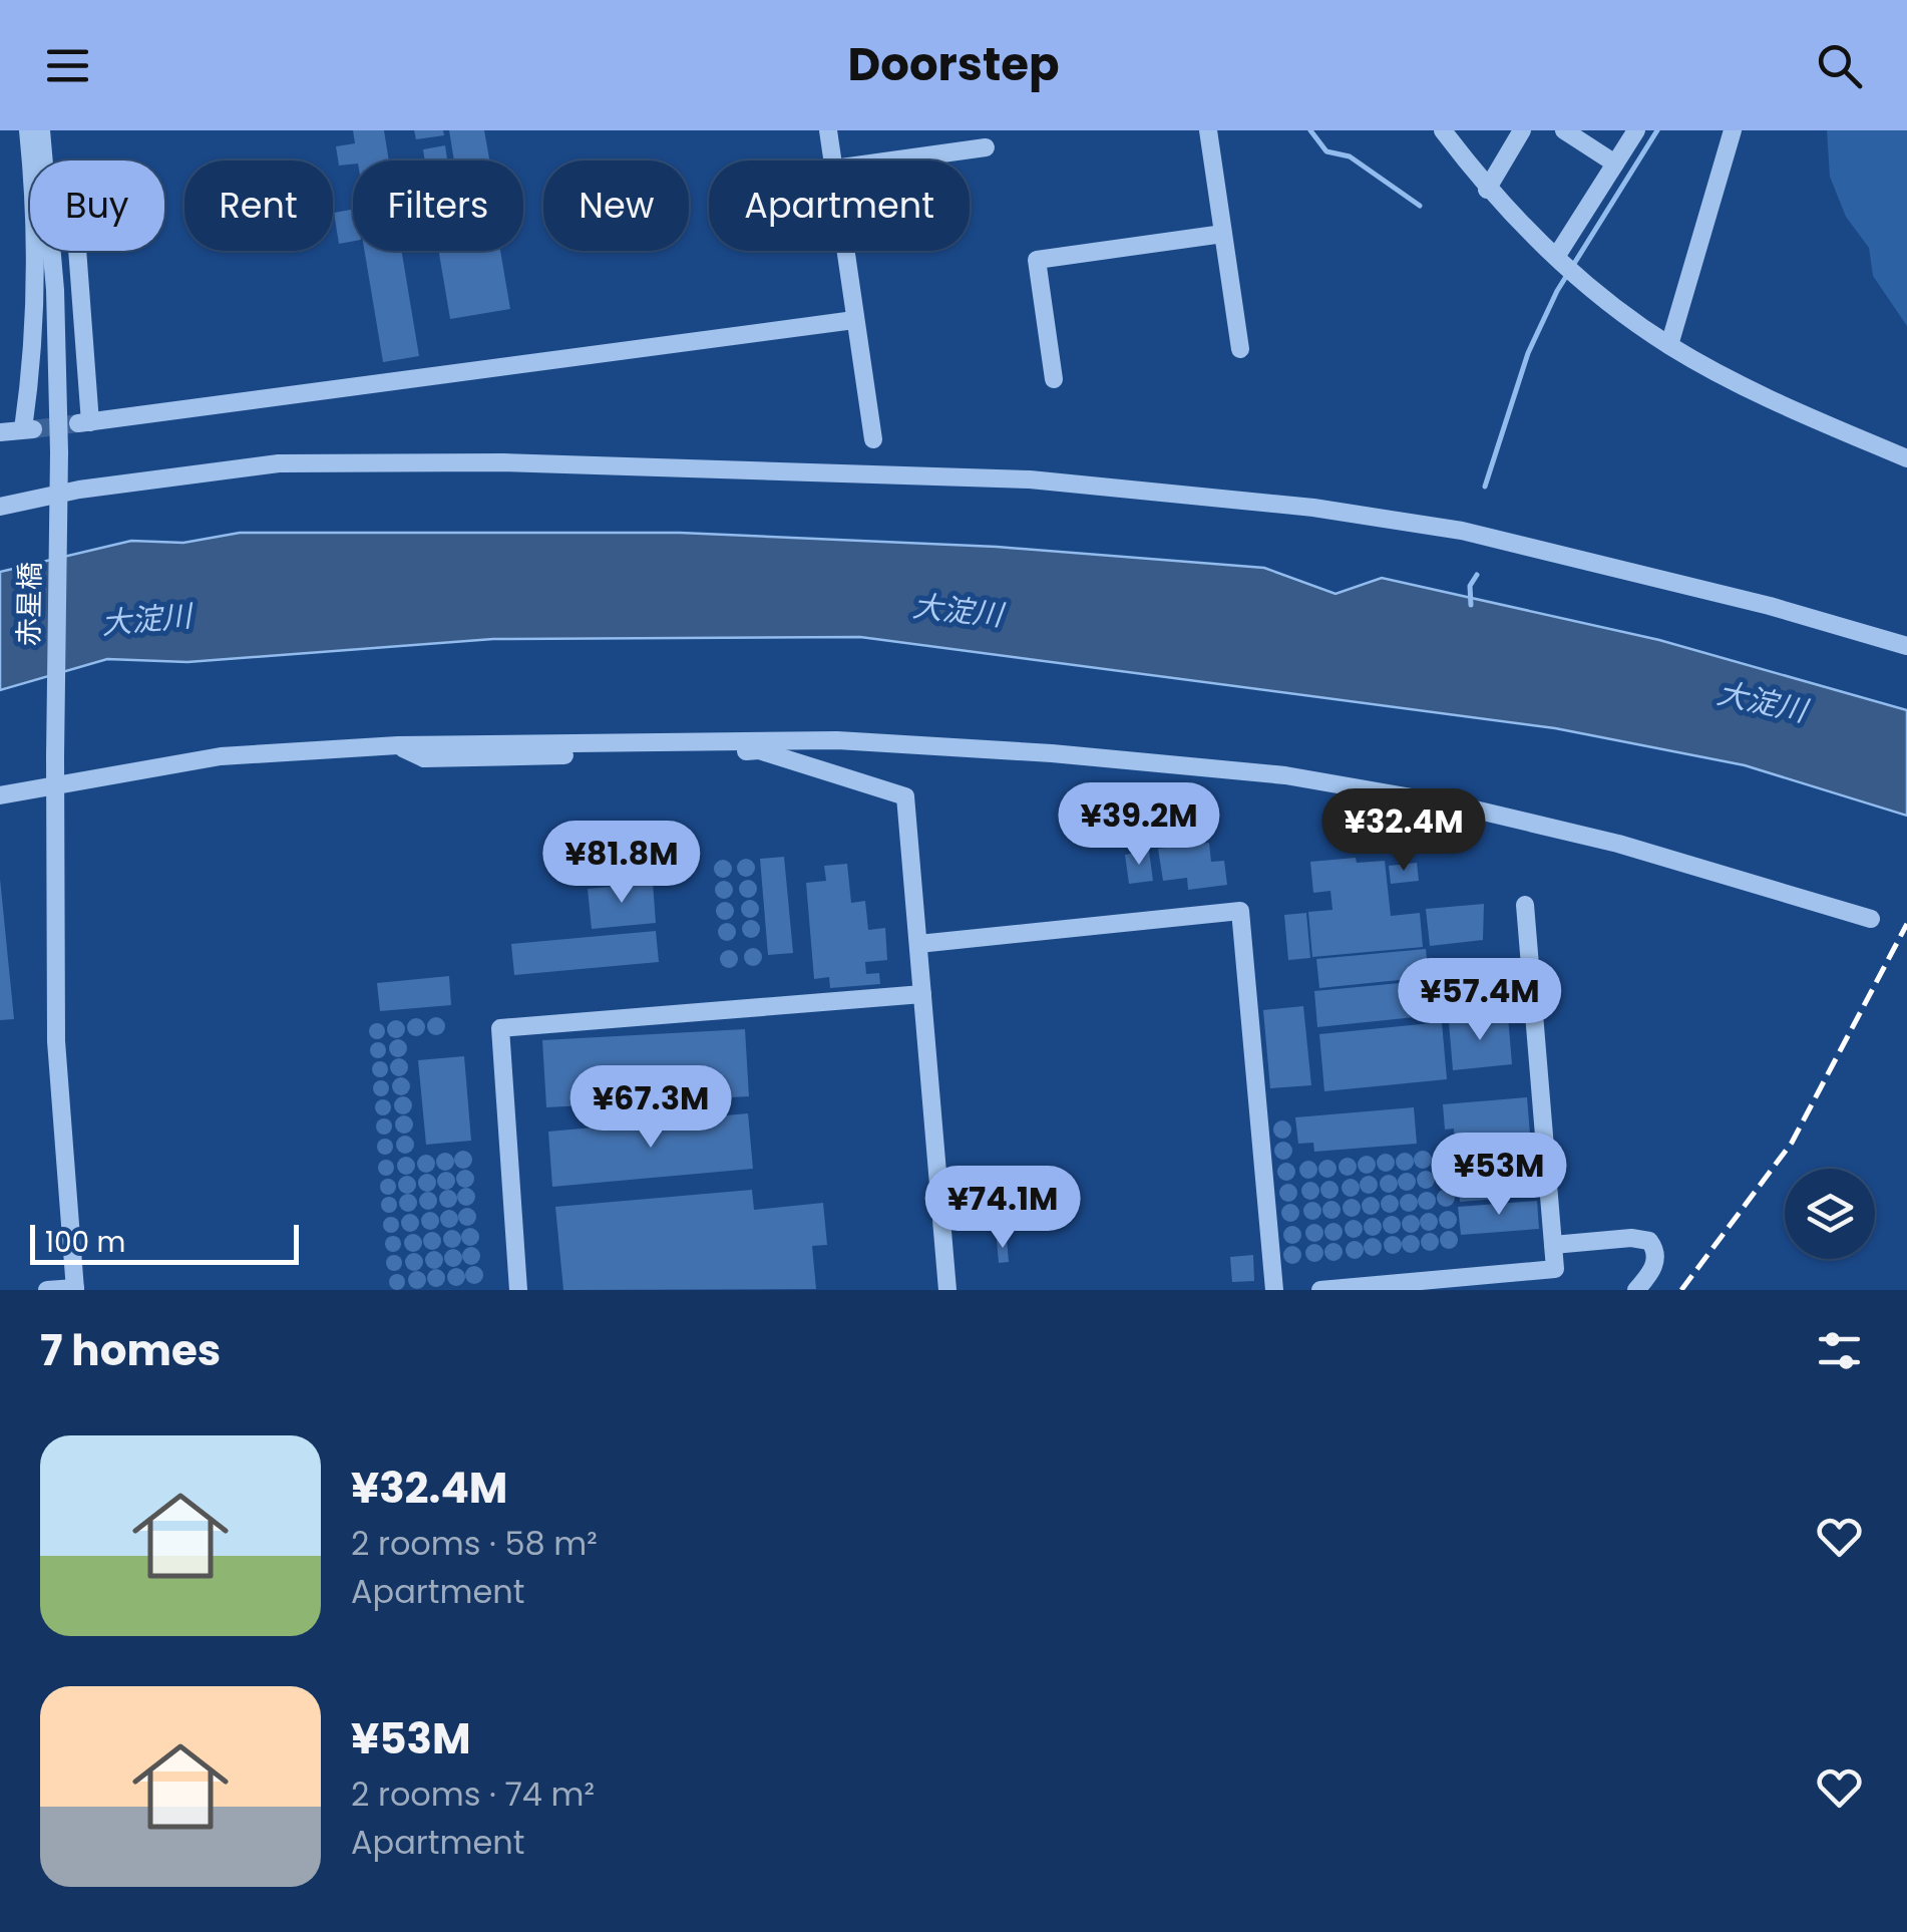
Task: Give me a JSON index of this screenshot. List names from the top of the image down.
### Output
{
  "streets": {
    "street": ["赤星橋"]
  },
  "water": ["大淀川"],
  "scale_bar": "100 m",
  "page": {
    "header": "Doorstep",
    "chip": [
      "Buy",
      "Rent",
      "Filters",
      "New",
      "Apartment"
    ],
    "price": [
      "¥39.2M",
      "¥32.4M",
      "¥81.8M",
      "¥57.4M",
      "¥67.3M",
      "¥53M",
      "¥74.1M"
    ],
    "scale": "100 m",
    "heading": "7 homes",
    "list": [
      {
        "name": "¥32.4M",
        "note": "2 rooms · 58 m² · Apartment"
      },
      {
        "name": "¥53M",
        "note": "2 rooms · 74 m² · Apartment"
      }
    ]
  }
}
